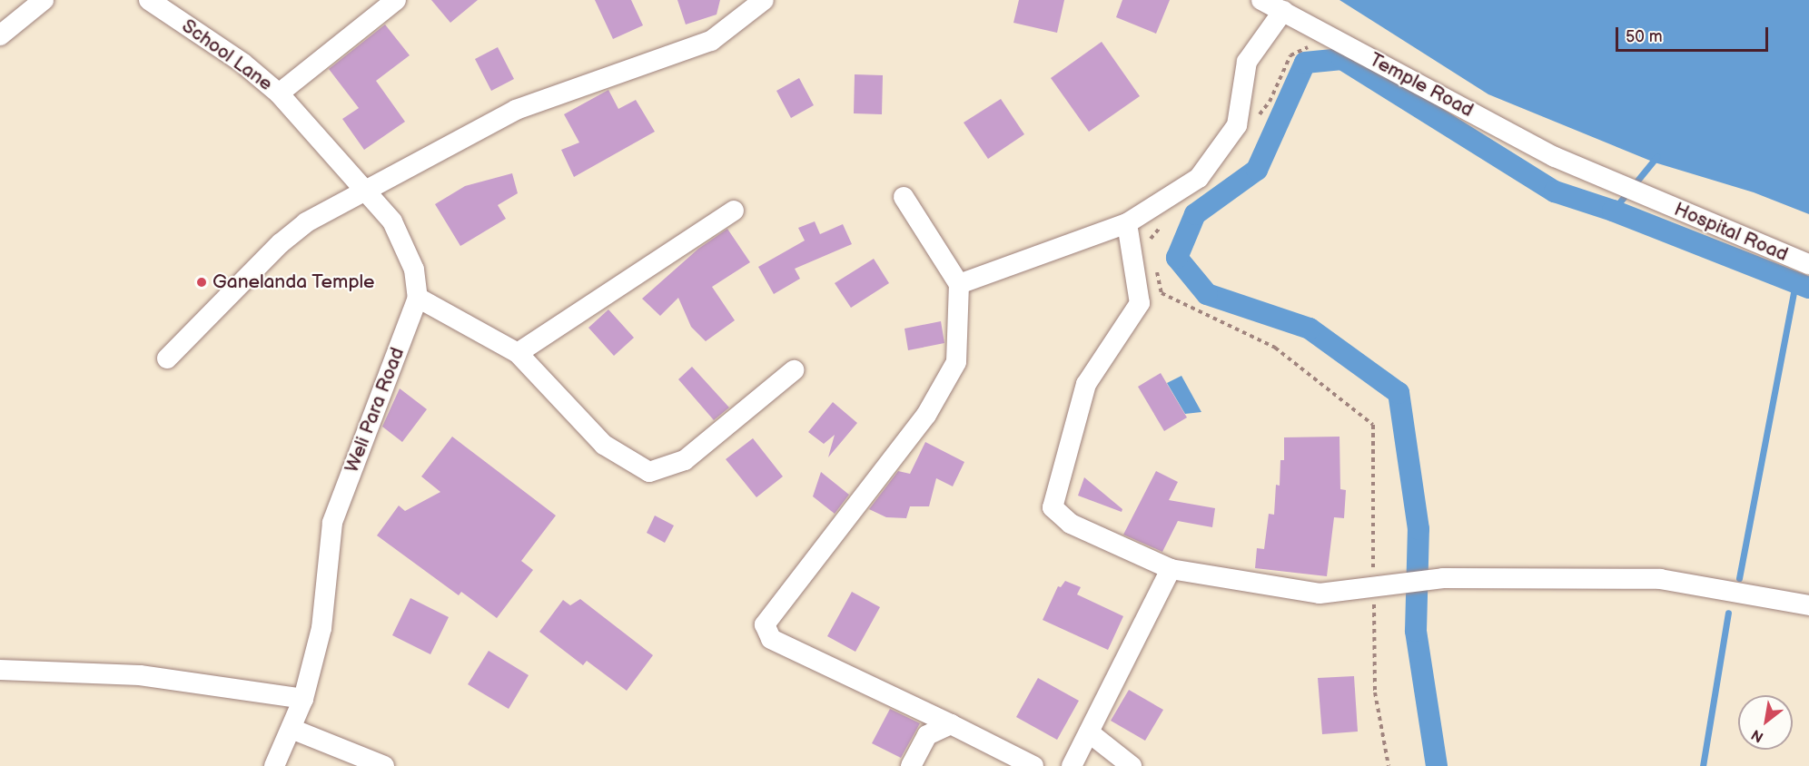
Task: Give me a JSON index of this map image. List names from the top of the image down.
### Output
{
  "streets": {
    "street": [
      "School Lane",
      "Temple Road",
      "Hospital Road",
      "Weli Para Road"
    ]
  },
  "crossings": [
    ["School Lane", "Weli Para Road"],
    ["Temple Road", "Hospital Road"]
  ],
  "places": ["Ganelanda Temple"],
  "scale_bar": "50 m",
  "north": "bottom left"
}
